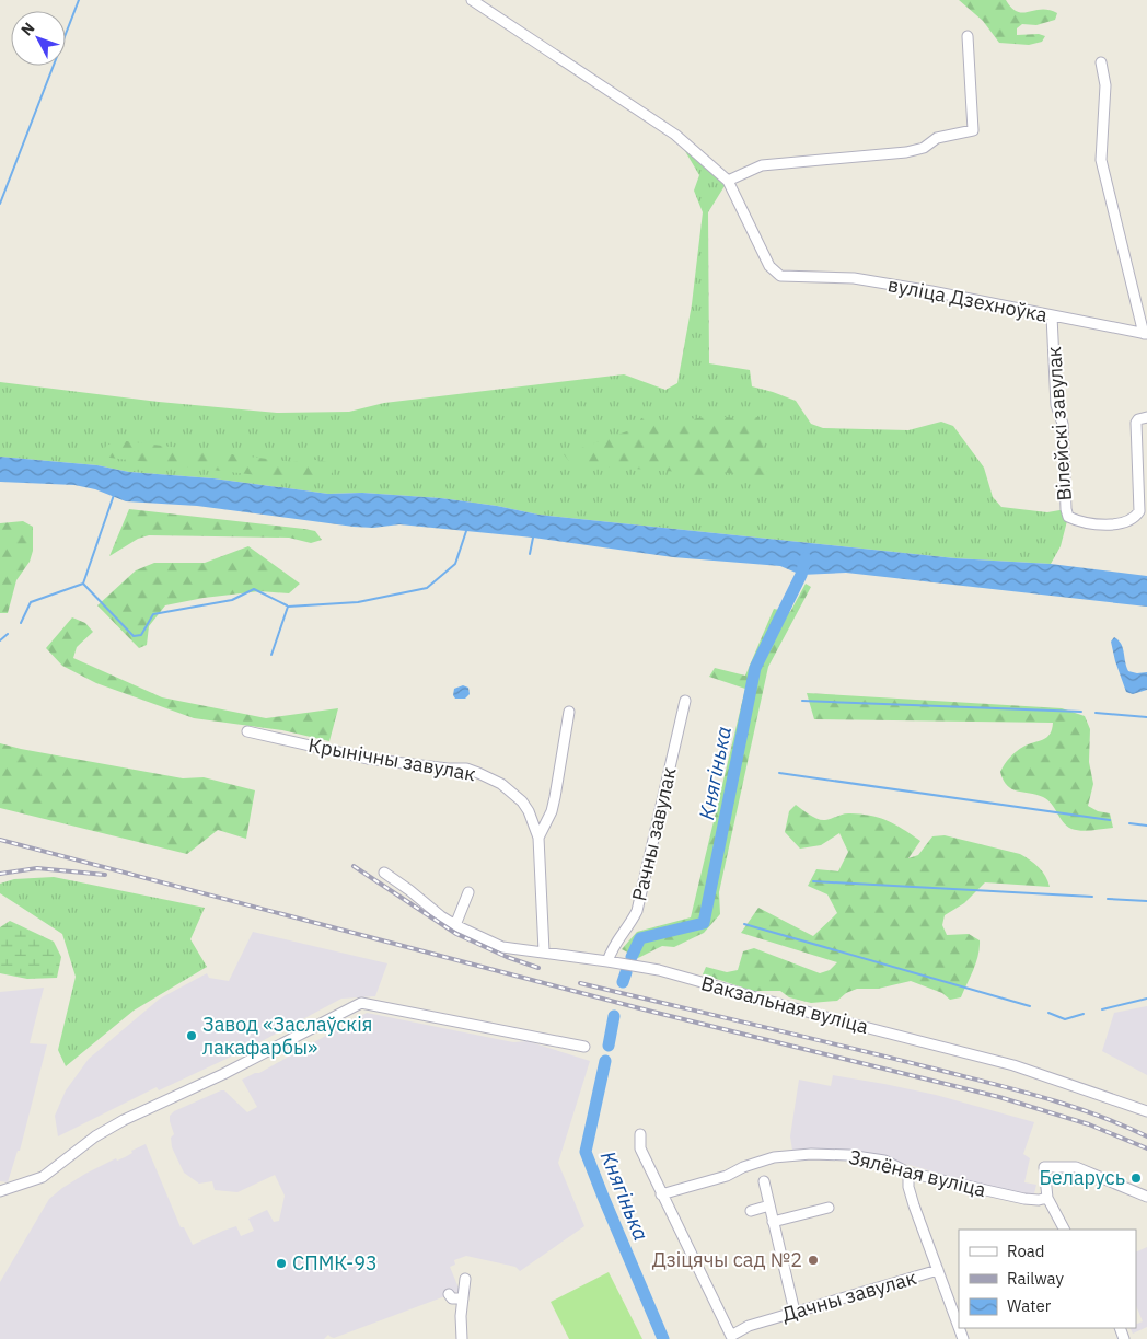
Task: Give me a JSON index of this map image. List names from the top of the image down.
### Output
{
  "streets": {
    "street": [
      "вуліца Дзехноўка",
      "Вілейскі завулак",
      "Крынічны завулак",
      "Рачны завулак",
      "Вакзальная вуліца",
      "Зялёная вуліца",
      "Дачны завулак"
    ]
  },
  "crossings": [
    ["вуліца Дзехноўка", "Вілейскі завулак"],
    ["Рачны завулак", "Вакзальная вуліца"],
    ["Зялёная вуліца", "Дачны завулак"]
  ],
  "water": ["Княгінька"],
  "places": [
    "Завод «Заслаўскія лакафарбы»",
    "Беларусь",
    "Дзіцячы сад №2",
    "СПМК-93"
  ],
  "legend": ["Road", "Railway", "Water"],
  "north": "top left"
}
